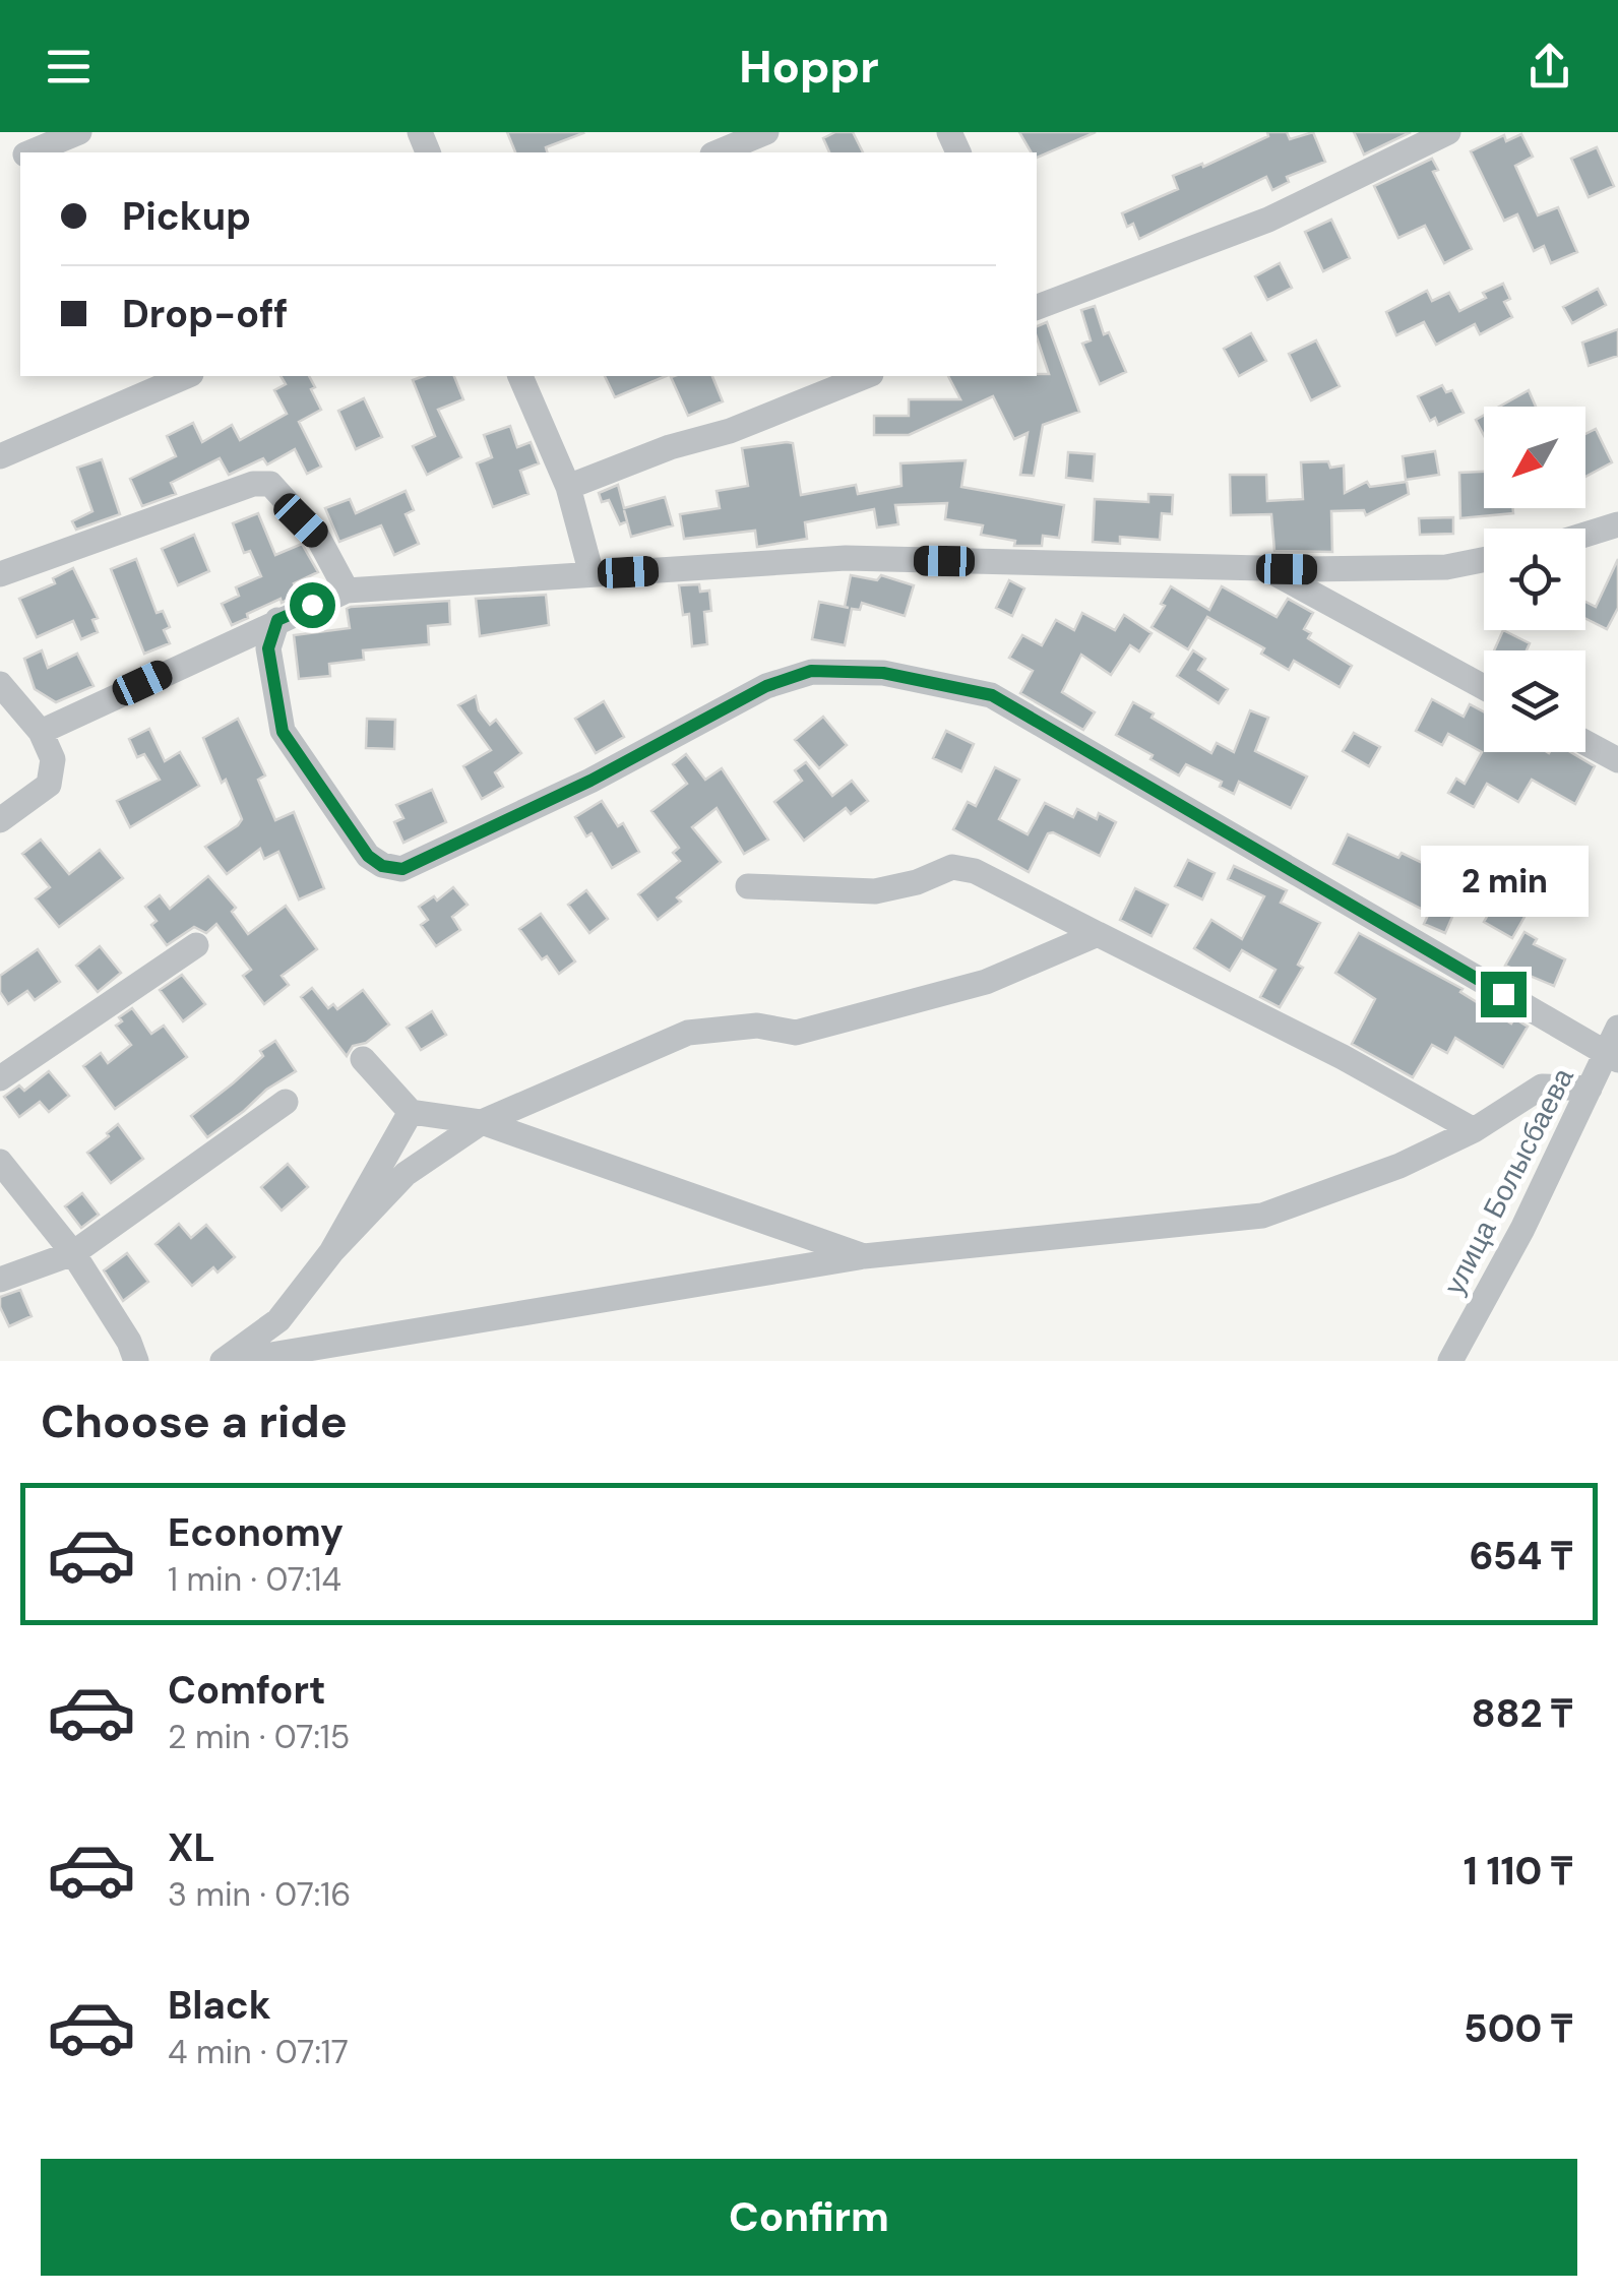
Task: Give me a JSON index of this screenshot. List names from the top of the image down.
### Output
{
  "streets": {
    "street": ["улица Болысбаева"]
  },
  "north": "bottom left",
  "page": {
    "header": "Hoppr",
    "banner": ["Pickup", "Drop-off"],
    "bubble": "2 min",
    "heading": "Choose a ride",
    "list": [
      {
        "name": "Economy",
        "note": "1 min · 07:14",
        "value": "654 ₸"
      },
      {
        "name": "Comfort",
        "note": "2 min · 07:15",
        "value": "882 ₸"
      },
      {
        "name": "XL",
        "note": "3 min · 07:16",
        "value": "1 110 ₸"
      },
      {
        "name": "Black",
        "note": "4 min · 07:17",
        "value": "500 ₸"
      }
    ],
    "buttons": "Confirm"
  }
}
